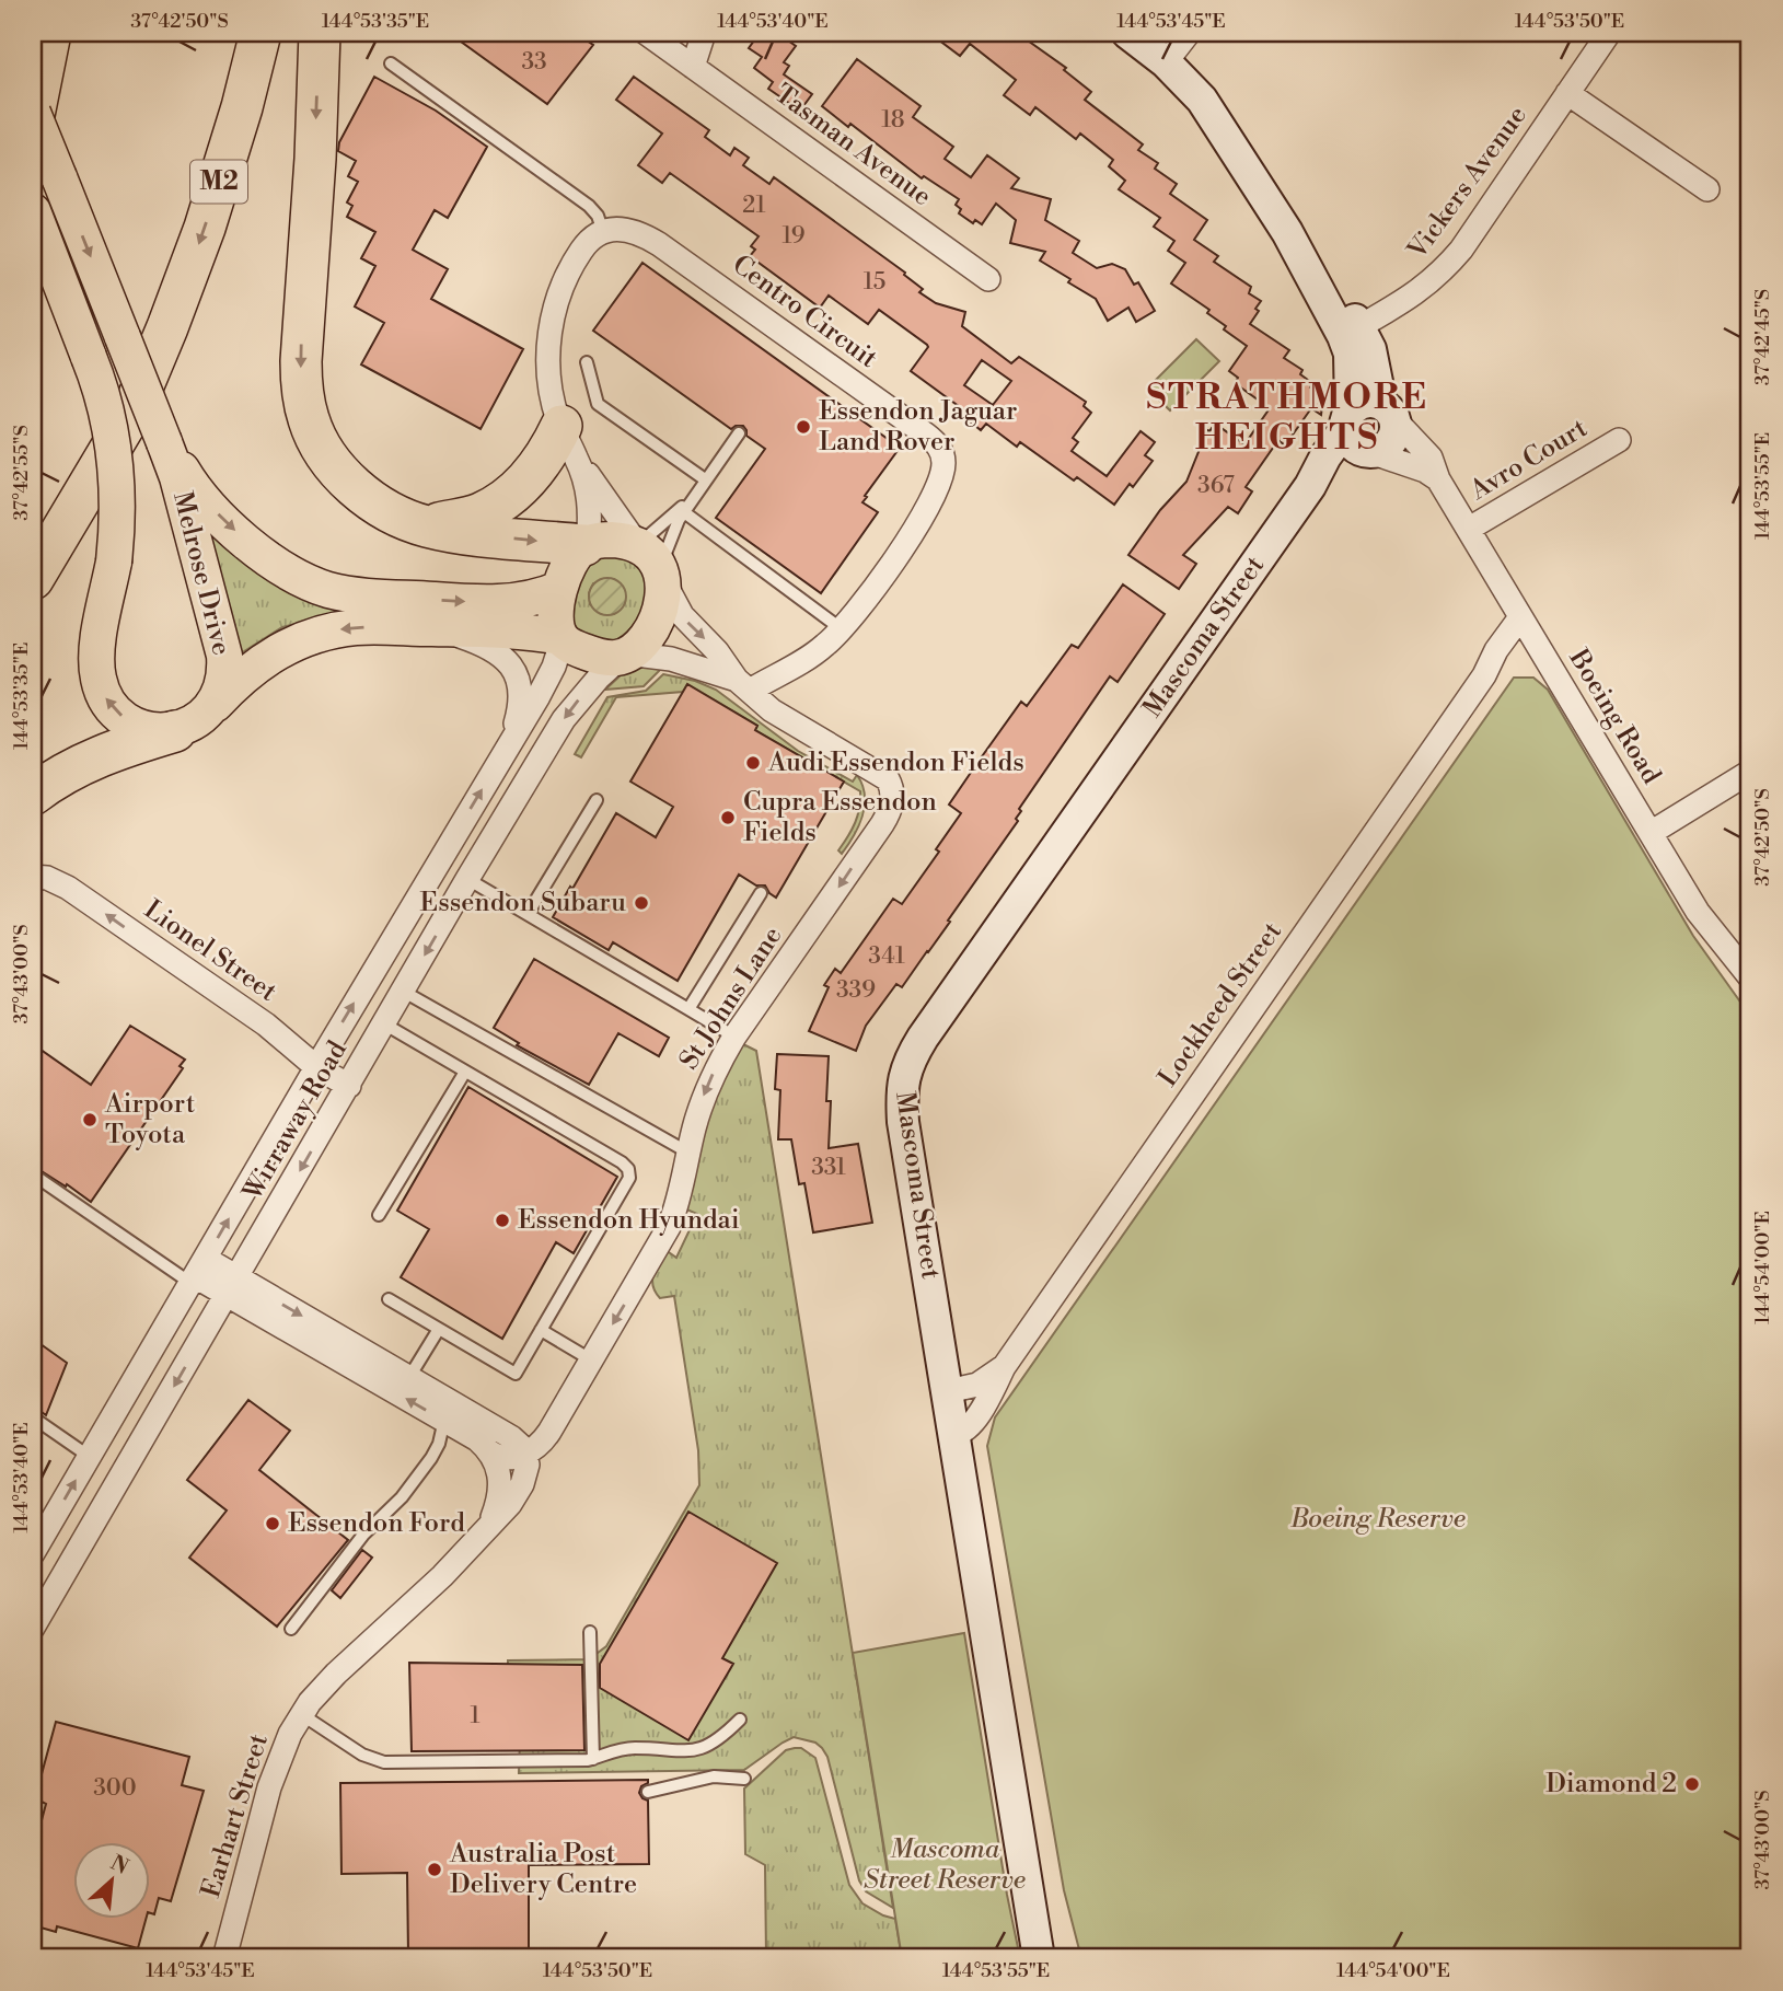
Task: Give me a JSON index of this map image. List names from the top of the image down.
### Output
{
  "streets": {
    "highway": ["M2"],
    "main road": ["Melrose Drive", "Mascoma Street"],
    "street": [
      "Tasman Avenue",
      "Vickers Avenue",
      "Centro Circuit",
      "Avro Court",
      "Boeing Road",
      "Lionel Street",
      "St Johns Lane",
      "Lockheed Street",
      "Wirraway Road",
      "Earhart Street"
    ]
  },
  "crossings": [
    ["Centro Circuit", "St Johns Lane"],
    ["Avro Court", "Boeing Road"],
    ["Mascoma Street", "Lockheed Street"],
    ["Boeing Road", "Lockheed Street"],
    ["Lionel Street", "Wirraway Road"],
    ["St Johns Lane", "Wirraway Road"],
    ["St Johns Lane", "Earhart Street"]
  ],
  "one_way": ["Melrose Drive", "Lionel Street", "St Johns Lane"],
  "districts": ["STRATHMORE HEIGHTS"],
  "parks": ["Boeing Reserve", "Mascoma Street Reserve"],
  "places": [
    "Essendon Jaguar Land Rover",
    "Audi Essendon Fields",
    "Cupra Essendon Fields",
    "Essendon Subaru",
    "Airport Toyota",
    "Essendon Hyundai",
    "Essendon Ford",
    "Diamond 2",
    "Australia Post Delivery Centre"
  ],
  "house_numbers": [
    "33",
    "18",
    "21",
    "19",
    "15",
    "367",
    "341",
    "339",
    "331",
    "1",
    "300"
  ],
  "north": "top right",
  "coordinates": [
    "37°42'50\"S",
    "144°53'35\"E",
    "144°53'40\"E",
    "144°53'45\"E",
    "144°53'50\"E",
    "37°42'45\"S",
    "37°42'55\"S",
    "144°53'55\"E",
    "37°43'00\"S",
    "144°54'00\"E"
  ]
}
